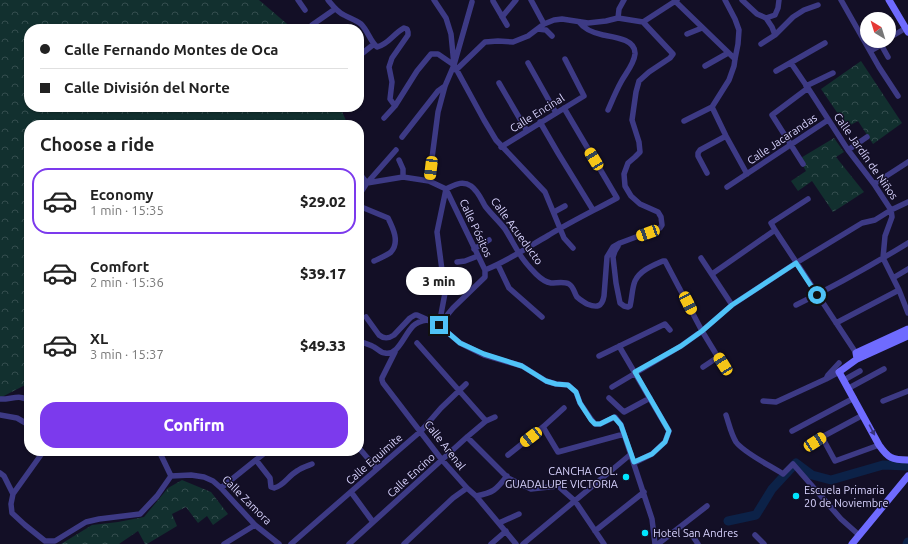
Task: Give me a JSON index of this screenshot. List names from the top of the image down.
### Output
{
  "streets": {
    "street": [
      "Calle Encinal",
      "Calle Jacarandas",
      "Calle Jardín de Niños",
      "Calle Pósitos",
      "Calle Acueducto",
      "Calle Arenal",
      "Calle Equimite",
      "Calle Encino",
      "Calle Zamora"
    ]
  },
  "crossings": [
    ["Calle Jacarandas", "Calle Jardín de Niños"],
    ["Calle Pósitos", "Calle Acueducto"],
    ["Calle Arenal", "Calle Equimite"],
    ["Calle Arenal", "Calle Encino"]
  ],
  "places": ["CANCHA COL. GUADALUPE VICTORIA", "Escuela Primaria 20 de Noviembre", "Hotel San Andres"],
  "north": "top left",
  "page": {
    "banner": ["Calle Fernando Montes de Oca", "Calle División del Norte"],
    "heading": "Choose a ride",
    "list": [
      {
        "name": "Economy",
        "note": "1 min · 15:35",
        "value": "$29.02"
      },
      {
        "name": "Comfort",
        "note": "2 min · 15:36",
        "value": "$39.17"
      },
      {
        "name": "XL",
        "note": "3 min · 15:37",
        "value": "$49.33"
      }
    ],
    "bubble": "3 min",
    "buttons": "Confirm"
  }
}
